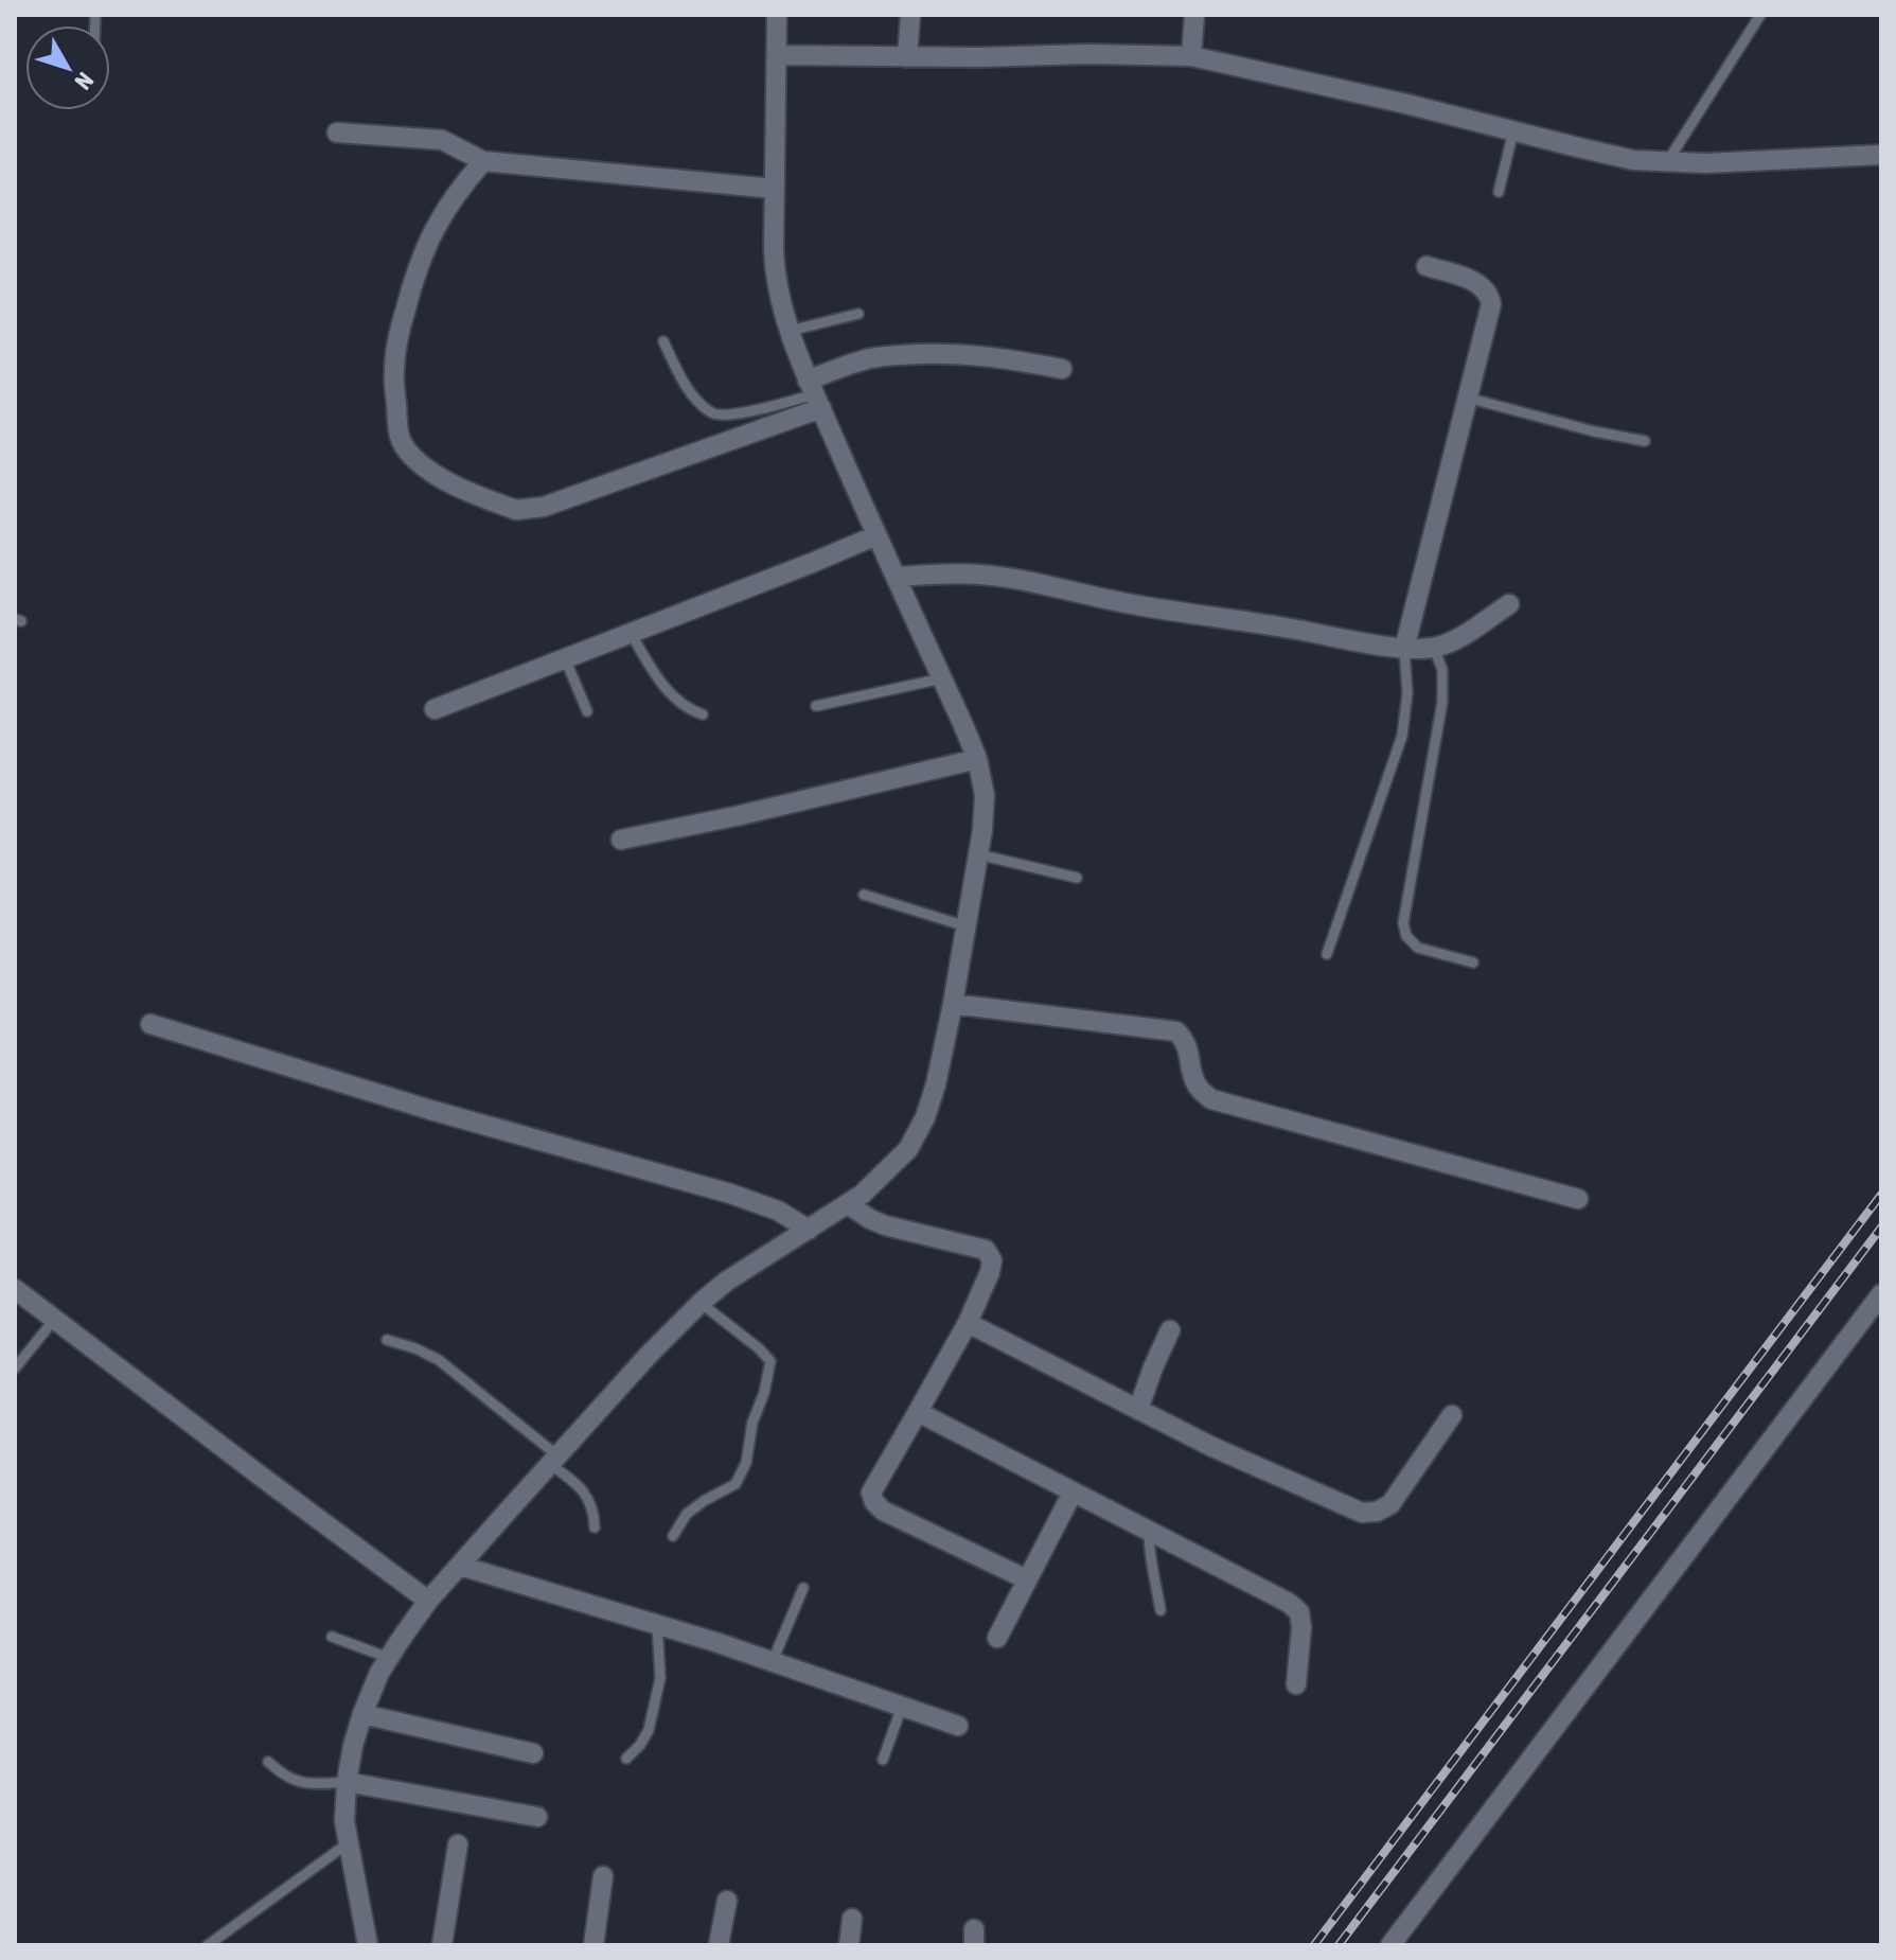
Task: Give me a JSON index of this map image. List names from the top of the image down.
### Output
{
  "north": "bottom right"
}
